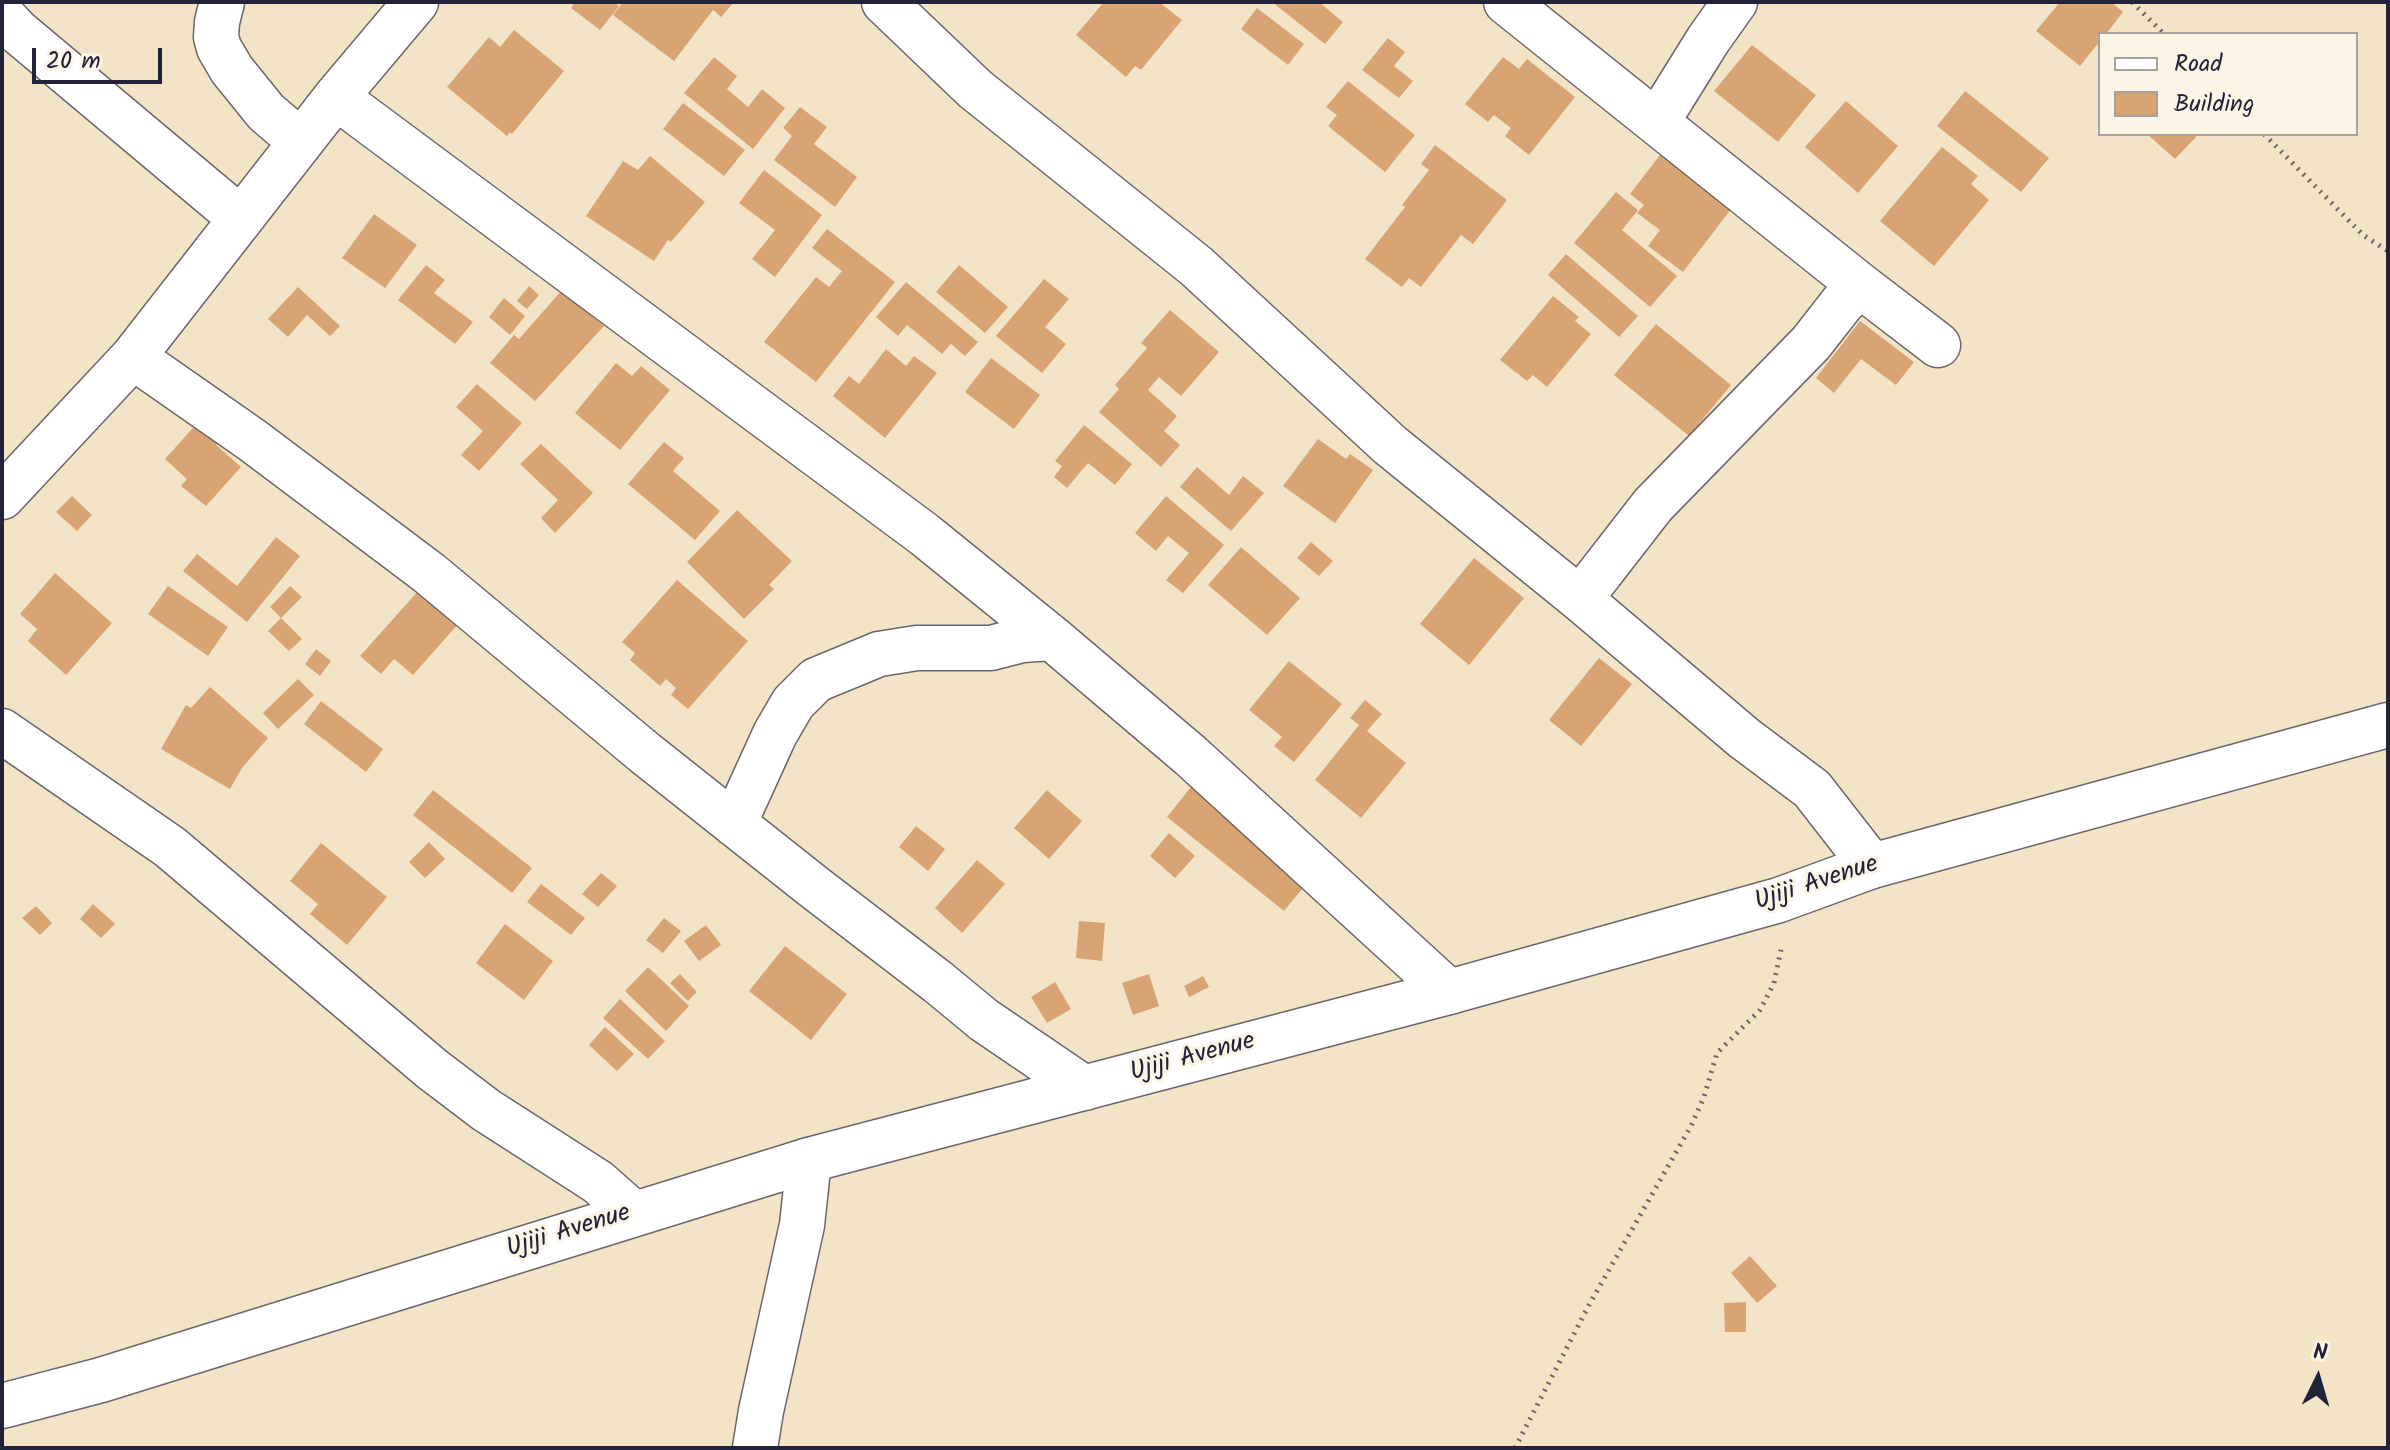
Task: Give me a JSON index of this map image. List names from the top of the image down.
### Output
{
  "streets": {
    "street": ["Ujiji Avenue"]
  },
  "legend": ["Road", "Building"],
  "scale_bar": "20 m",
  "north": "top"
}
